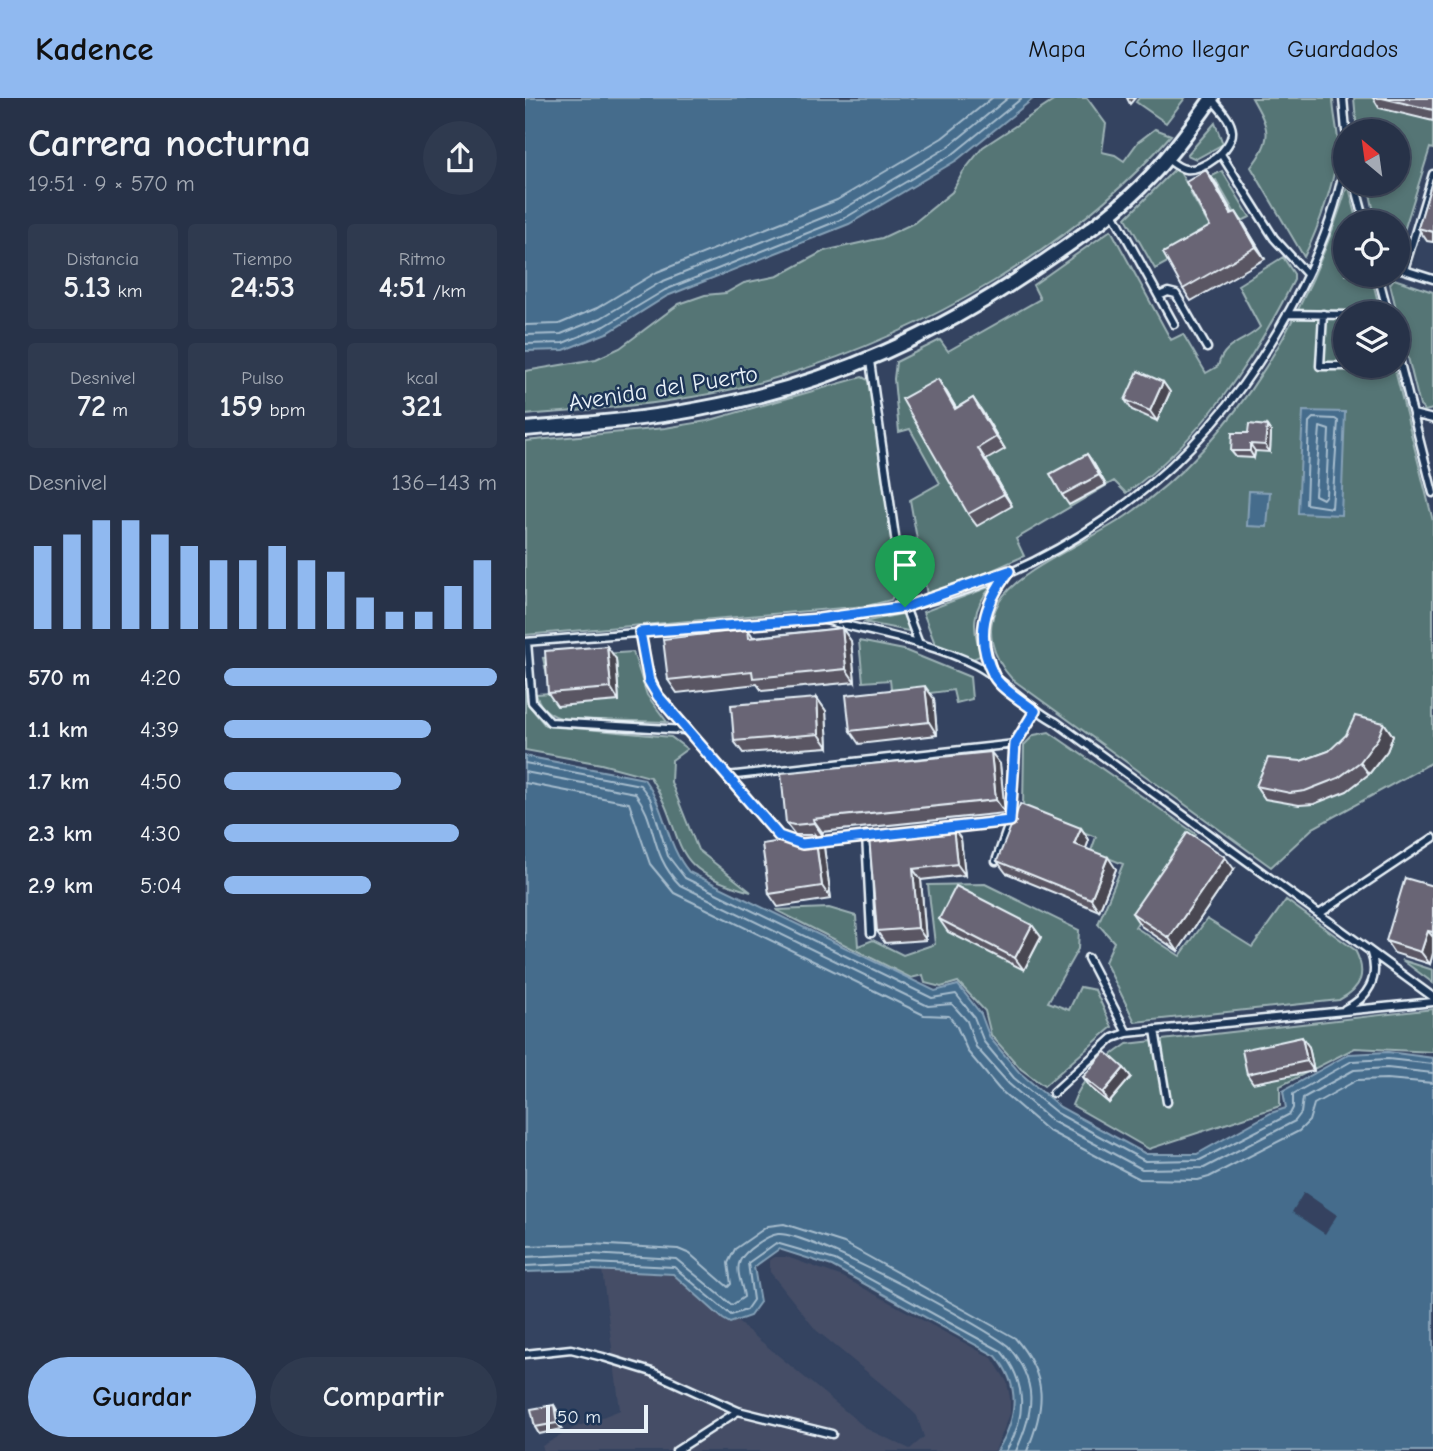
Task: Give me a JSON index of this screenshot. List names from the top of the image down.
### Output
{
  "streets": {
    "street": ["Avenida del Puerto"]
  },
  "scale_bar": "50 m",
  "north": "top left",
  "page": {
    "header": "Kadence",
    "nav": ["Mapa", "Cómo llegar", "Guardados"],
    "heading": ["Carrera nocturna", "19:51 · 9 × 570 m"],
    "stats": [
      ["Distancia", "5.13 km"],
      ["Tiempo", "24:53"],
      ["Ritmo", "4:51 /km"],
      ["Desnivel", "72 m"],
      ["Pulso", "159 bpm"],
      ["kcal", "321"]
    ],
    "chart": ["Desnivel", "136–143 m"],
    "list": [
      {
        "name": "570 m",
        "note": "4:20"
      },
      {
        "name": "1.1 km",
        "note": "4:39"
      },
      {
        "name": "1.7 km",
        "note": "4:50"
      },
      {
        "name": "2.3 km",
        "note": "4:30"
      },
      {
        "name": "2.9 km",
        "note": "5:04"
      }
    ],
    "buttons": ["Guardar", "Compartir"],
    "scale": "50 m"
  }
}
